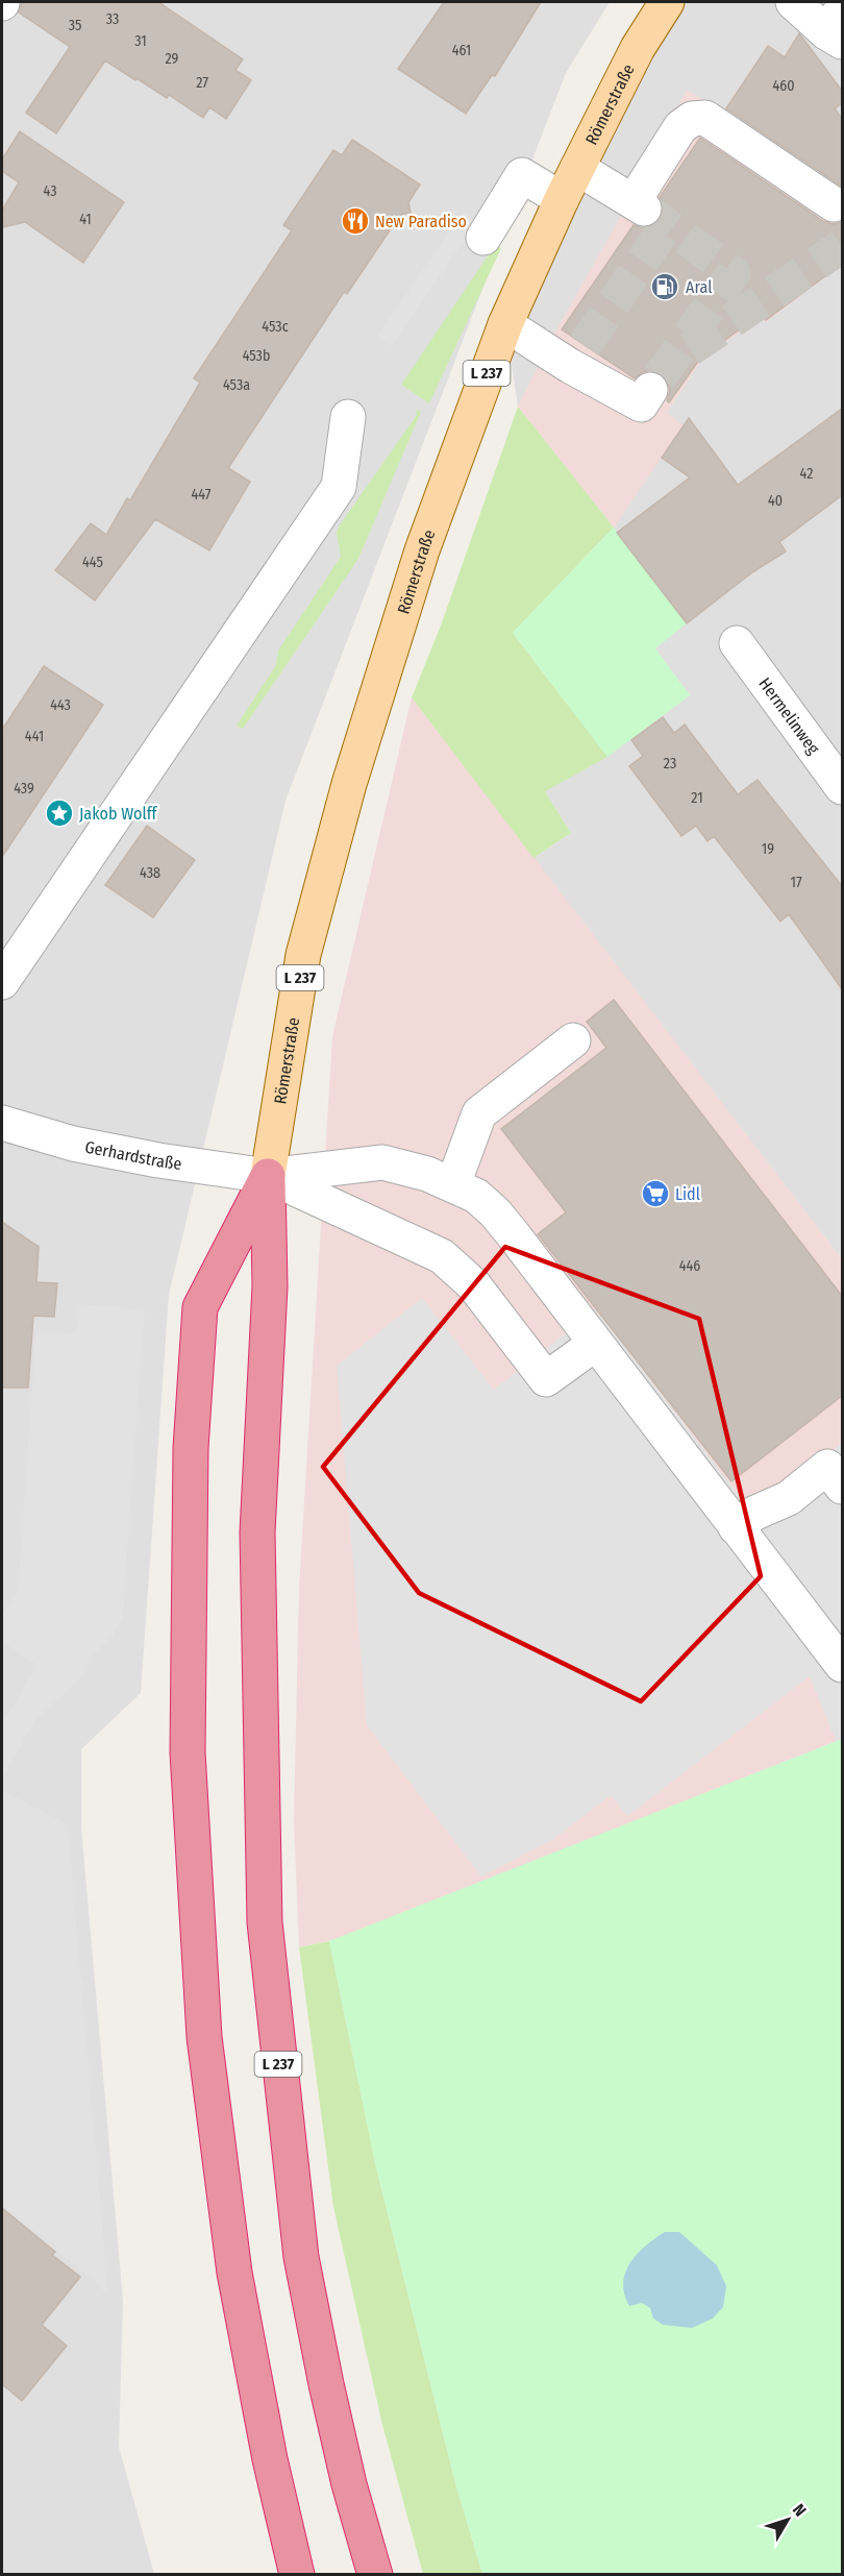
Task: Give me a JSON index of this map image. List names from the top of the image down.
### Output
{
  "streets": {
    "highway": ["L 237"],
    "main road": ["Römerstraße"],
    "street": ["Hermelinweg", "Gerhardstraße"]
  },
  "crossings": [
    ["Römerstraße", "L 237"],
    ["Römerstraße", "Gerhardstraße"],
    ["L 237", "Gerhardstraße"]
  ],
  "places": {
    "restaurant": ["New Paradiso"],
    "fuel station": ["Aral"],
    "place": ["Jakob Wolff"],
    "supermarket": ["Lidl"]
  },
  "house_numbers": [
    "33",
    "35",
    "31",
    "461",
    "29",
    "27",
    "460",
    "43",
    "41",
    "453c",
    "453b",
    "453a",
    "42",
    "447",
    "40",
    "445",
    "443",
    "441",
    "23",
    "439",
    "21",
    "19",
    "438",
    "17",
    "446"
  ],
  "north": "top right"
}
